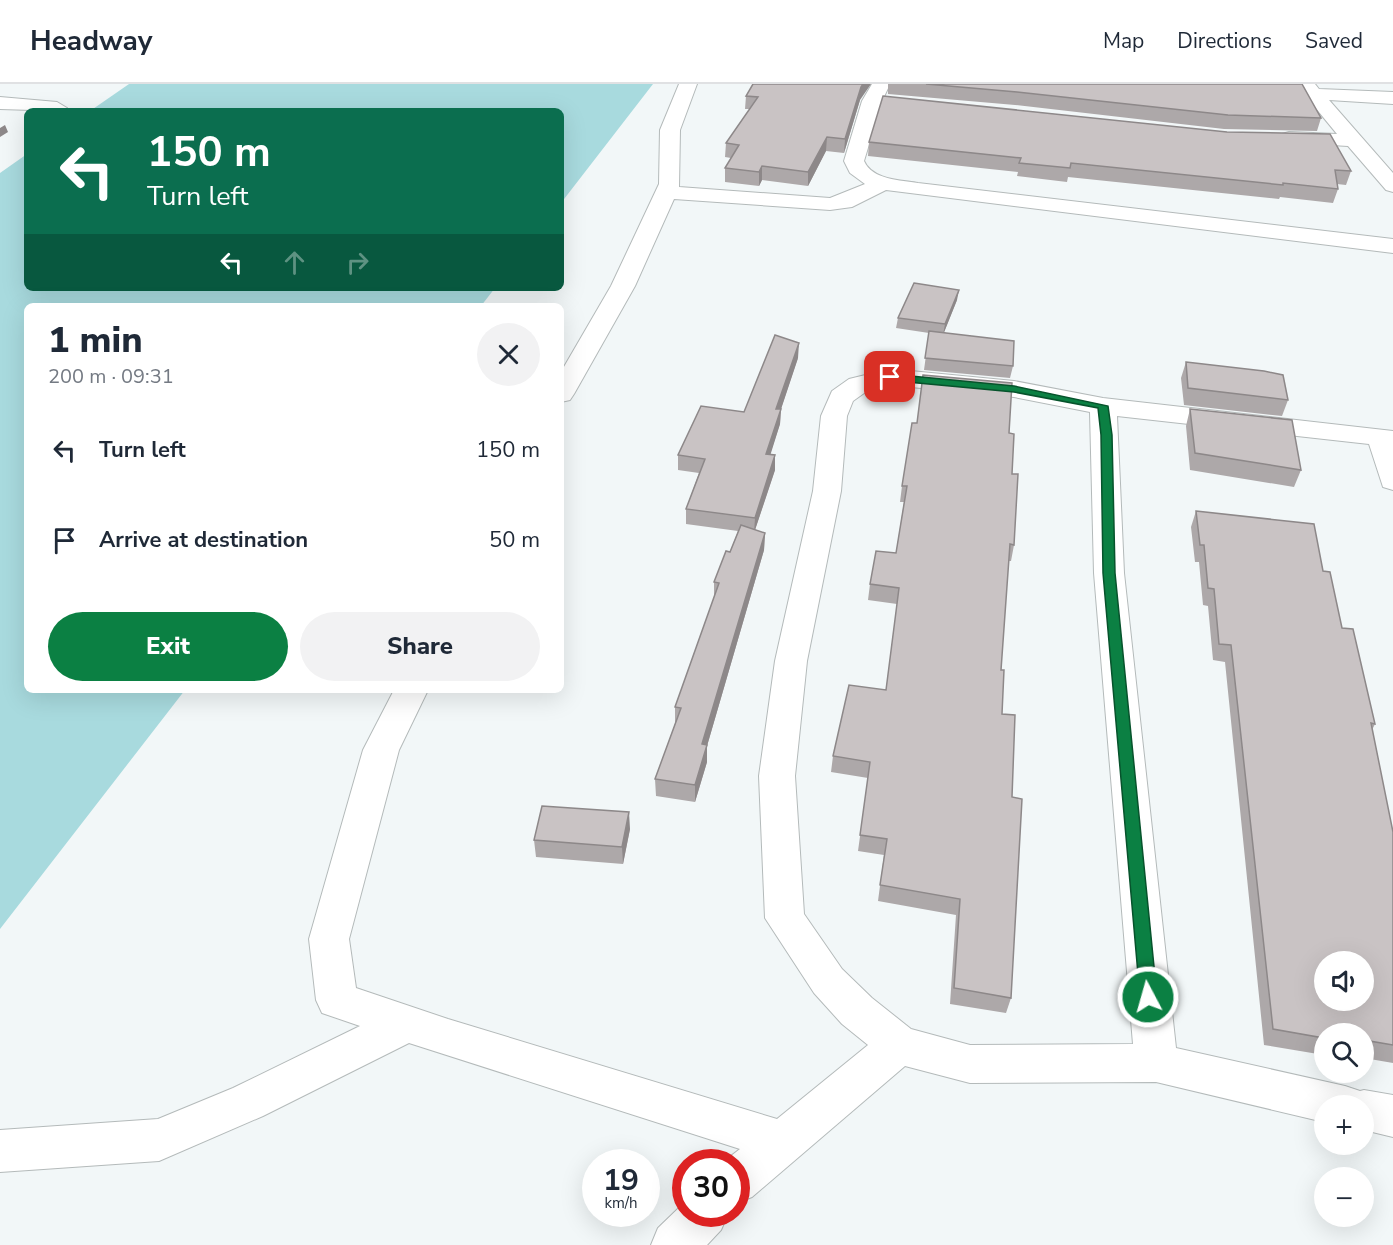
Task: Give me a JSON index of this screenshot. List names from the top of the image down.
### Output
{
  "page": {
    "header": "Headway",
    "nav": ["Map", "Directions", "Saved"],
    "turn": ["150 m", "Turn left"],
    "heading": ["1 min", "200 m · 09:31"],
    "list": [
      {
        "name": "Turn left",
        "value": "150 m"
      },
      {
        "name": "Arrive at destination",
        "value": "50 m"
      }
    ],
    "buttons": ["Exit", "Share"],
    "map_buttons": ["+", "−"],
    "speed": "19 km/h",
    "limit": "30"
  }
}
